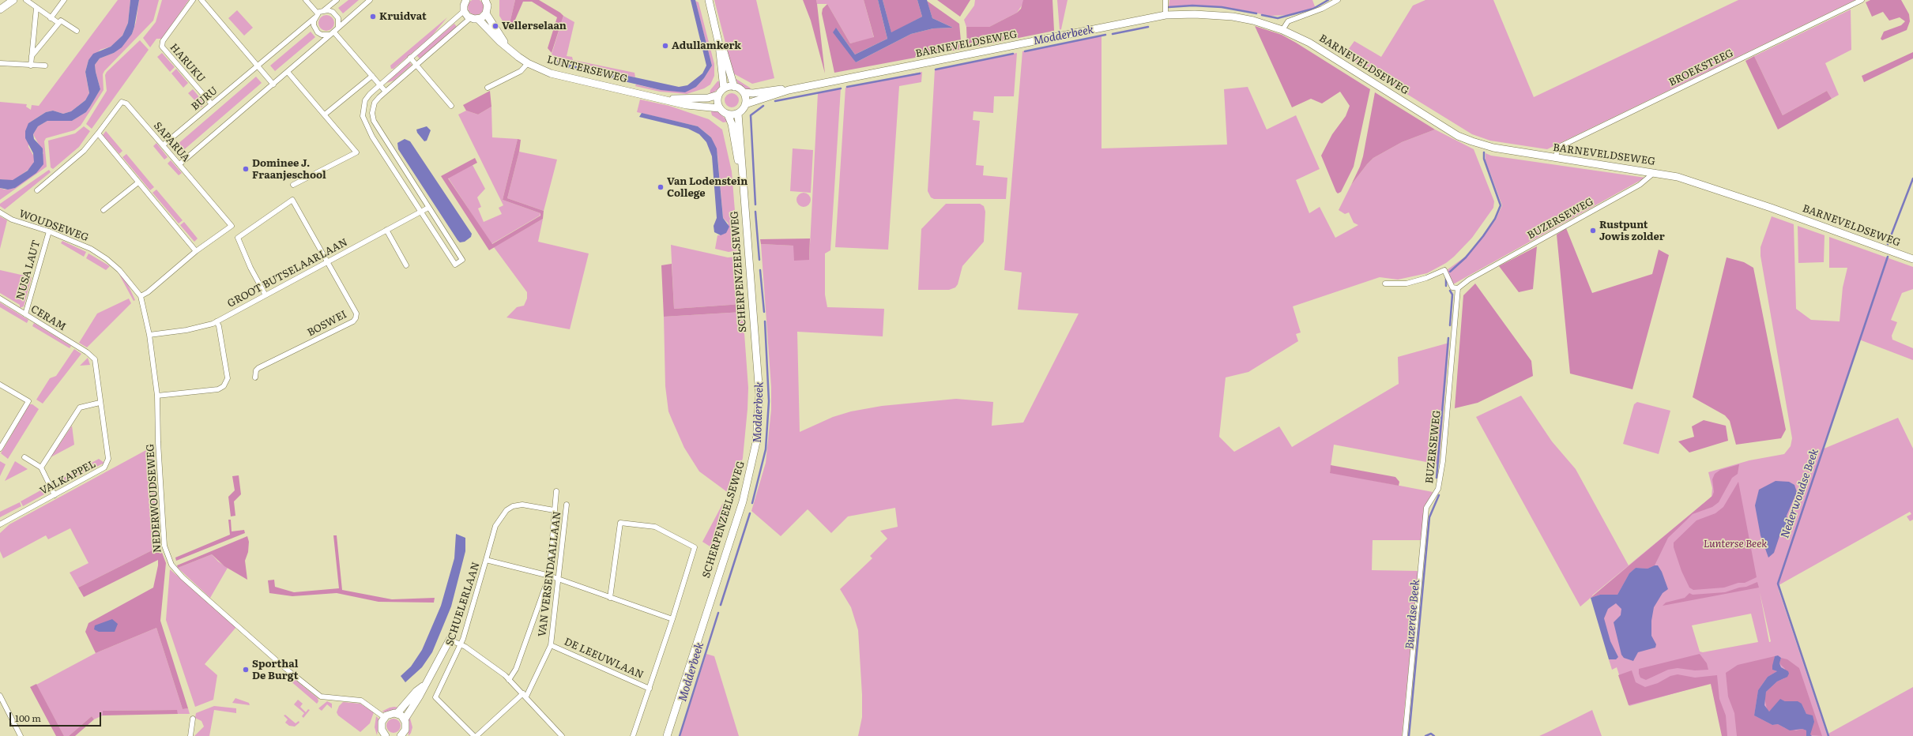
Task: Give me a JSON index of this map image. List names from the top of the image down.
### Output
{
  "streets": {
    "main road": ["BARNEVELDSEWEG", "LUNTERSEWEG", "SCHERPENZEELSEWEG"],
    "street": [
      "HARUKU",
      "BROEKSTEEG",
      "BURU",
      "SAPARUA",
      "BUZERSEWEG",
      "WOUDSEWEG",
      "NUSA LAUT",
      "GROOT BUTSELAARLAAN",
      "CERAM",
      "BOSWEI",
      "VALKAPPEL",
      "NEDERWOUDSEWEG",
      "VAN VERSENDAALLAAN",
      "SCHUELERLAAN",
      "DE LEEUWLAAN"
    ]
  },
  "crossings": [
    ["BARNEVELDSEWEG", "BROEKSTEEG"],
    ["BARNEVELDSEWEG", "LUNTERSEWEG"],
    ["BARNEVELDSEWEG", "BUZERSEWEG"],
    ["BARNEVELDSEWEG", "SCHERPENZEELSEWEG"],
    ["HARUKU", "BURU"],
    ["LUNTERSEWEG", "SCHERPENZEELSEWEG"],
    ["BURU", "SAPARUA"],
    ["WOUDSEWEG", "NUSA LAUT"],
    ["WOUDSEWEG", "NEDERWOUDSEWEG"],
    ["NUSA LAUT", "CERAM"],
    ["GROOT BUTSELAARLAAN", "BOSWEI"],
    ["GROOT BUTSELAARLAAN", "NEDERWOUDSEWEG"],
    ["CERAM", "VALKAPPEL"],
    ["VAN VERSENDAALLAAN", "SCHUELERLAAN"],
    ["VAN VERSENDAALLAAN", "DE LEEUWLAAN"]
  ],
  "water": ["Modderbeek", "Nederwoudse Beek", "Buzerdse Beek"],
  "parks": ["Lunterse Beek"],
  "places": [
    "Kruidvat",
    "Vellerselaan",
    "Adullamkerk",
    "Dominee J. Fraanjeschool",
    "Van Lodenstein College",
    "Rustpunt Jowis zolder",
    "Sporthal De Burgt"
  ],
  "scale_bar": "100 m"
}
